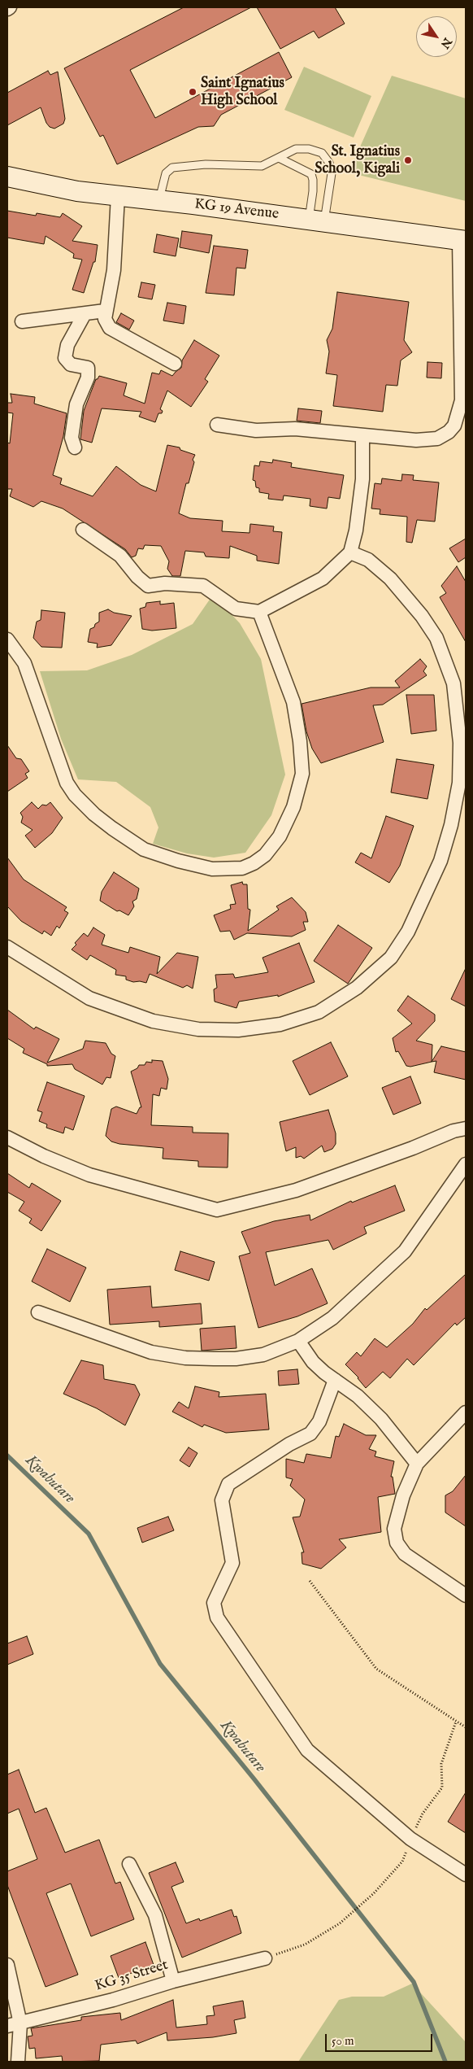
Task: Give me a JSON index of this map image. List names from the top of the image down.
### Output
{
  "streets": {
    "main road": ["KG 19 Avenue"],
    "street": ["KG 35 Street"]
  },
  "water": ["Kwabutare"],
  "places": ["Saint Ignatius High School", "St. Ignatius School, Kigali"],
  "scale_bar": "50 m",
  "north": "bottom right"
}
